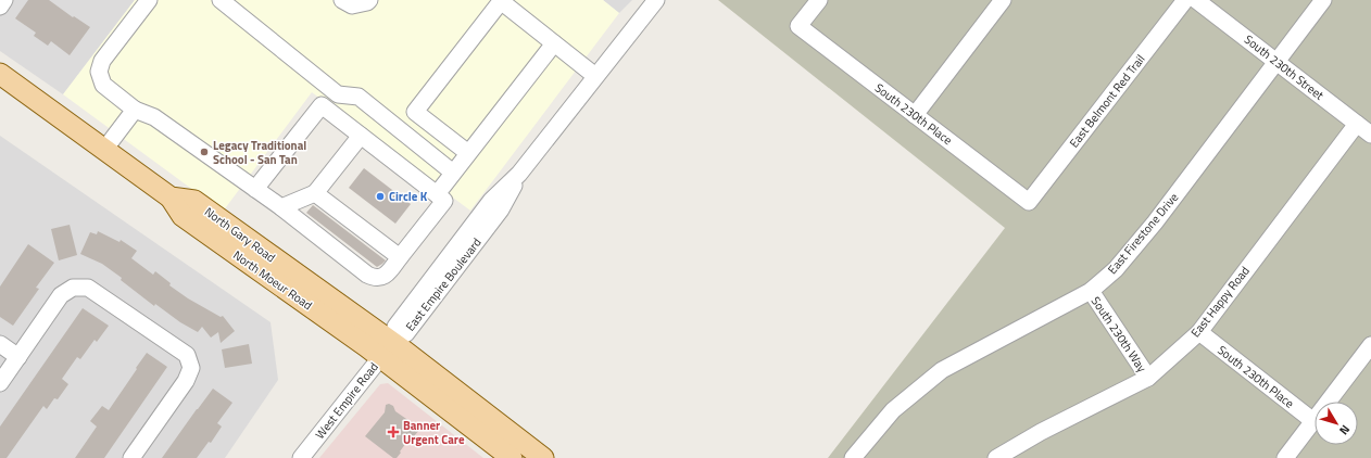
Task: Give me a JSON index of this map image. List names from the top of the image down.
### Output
{
  "streets": {
    "main road": ["North Gary Road"],
    "street": [
      "South 230th Street",
      "East Belmont Red Trail",
      "South 230th Place",
      "East Firestone Drive",
      "East Empire Boulevard",
      "East Happy Road",
      "South 230th Way",
      "West Empire Road"
    ]
  },
  "crossings": [
    ["South 230th Street", "East Firestone Drive"],
    ["South 230th Street", "East Happy Road"],
    ["East Belmont Red Trail", "South 230th Place"],
    ["South 230th Place", "East Happy Road"],
    ["East Firestone Drive", "South 230th Way"],
    ["North Gary Road", "East Empire Boulevard"],
    ["North Gary Road", "West Empire Road"],
    ["East Empire Boulevard", "West Empire Road"],
    ["East Happy Road", "South 230th Way"]
  ],
  "places": {
    "other": ["Legacy Traditional School - San Tan", "Circle K"],
    "health": ["Banner Urgent Care"]
  },
  "north": "bottom right"
}
